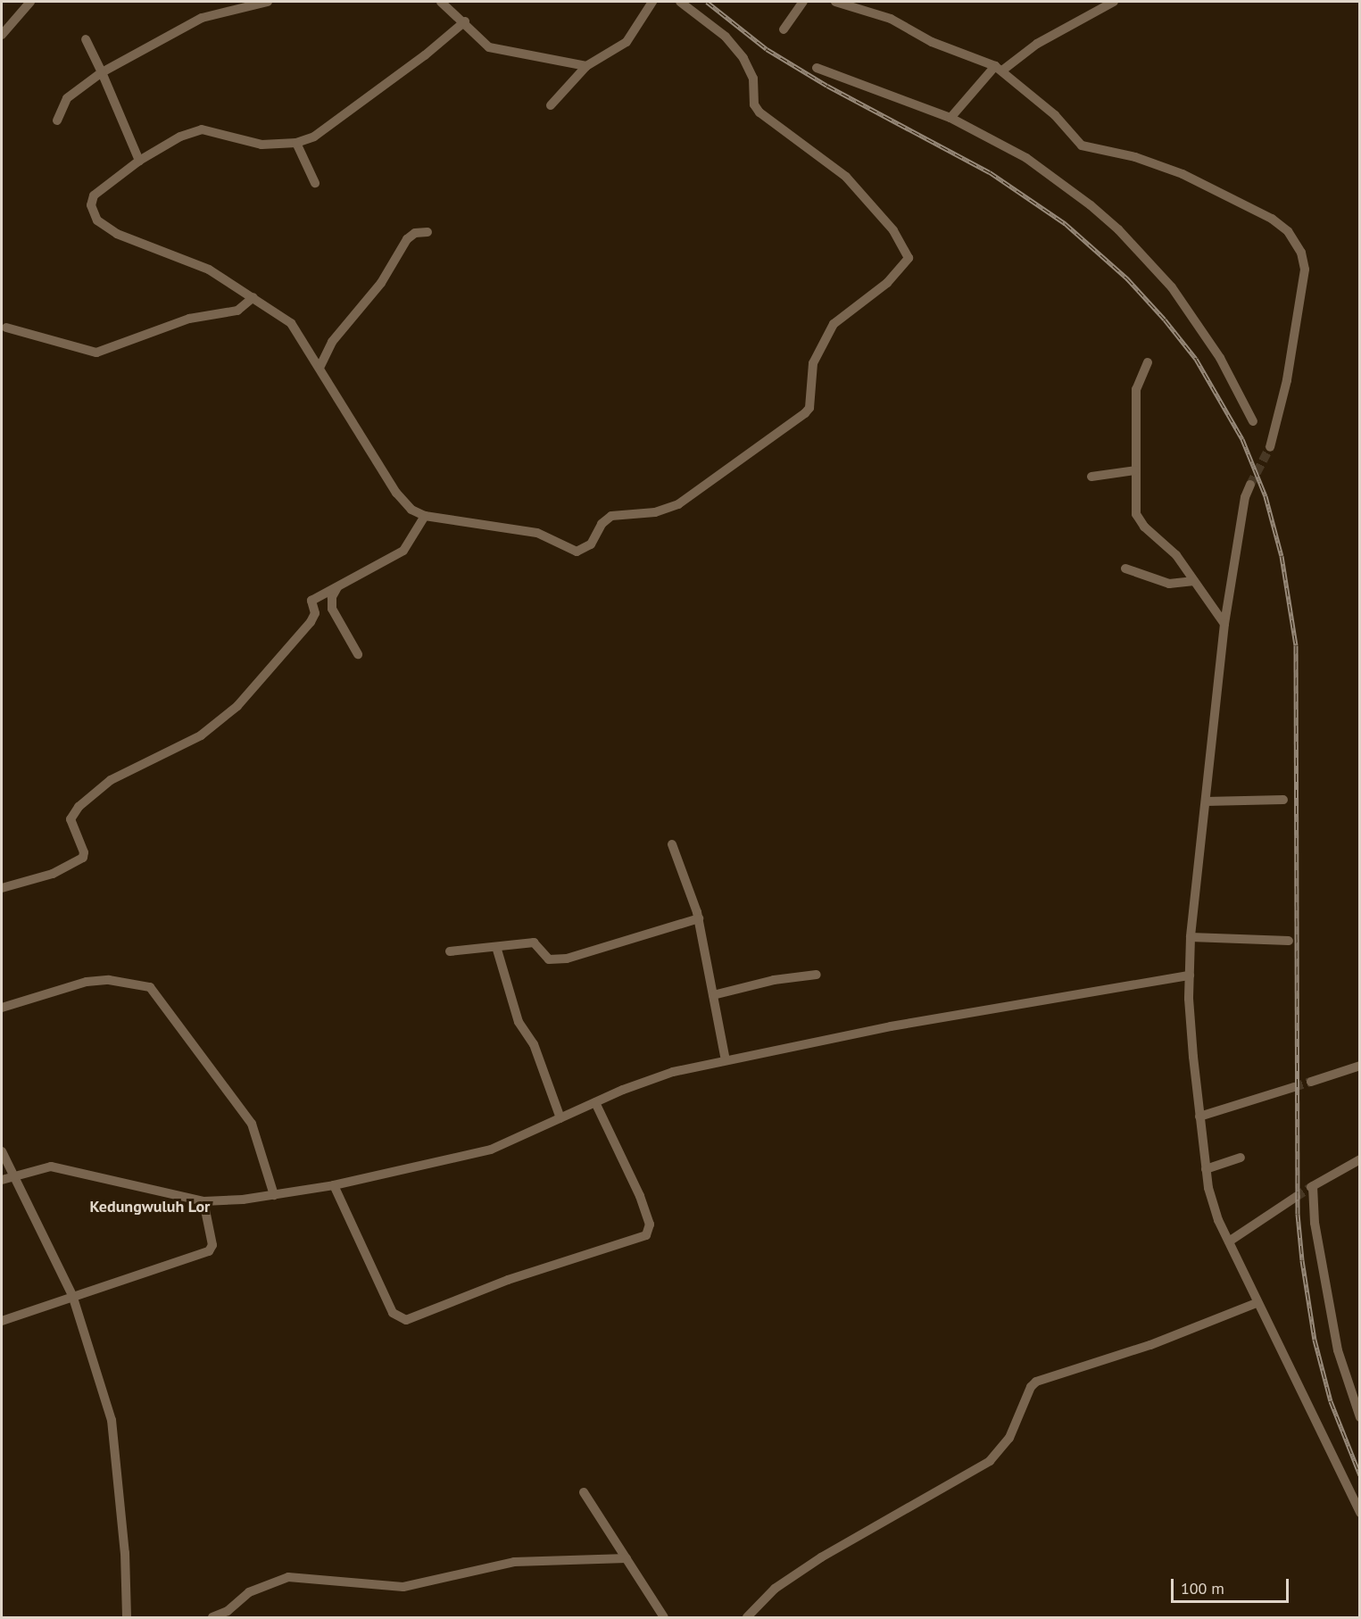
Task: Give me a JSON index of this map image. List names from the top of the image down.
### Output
{
  "districts": ["Kedungwuluh Lor"],
  "scale_bar": "100 m"
}
